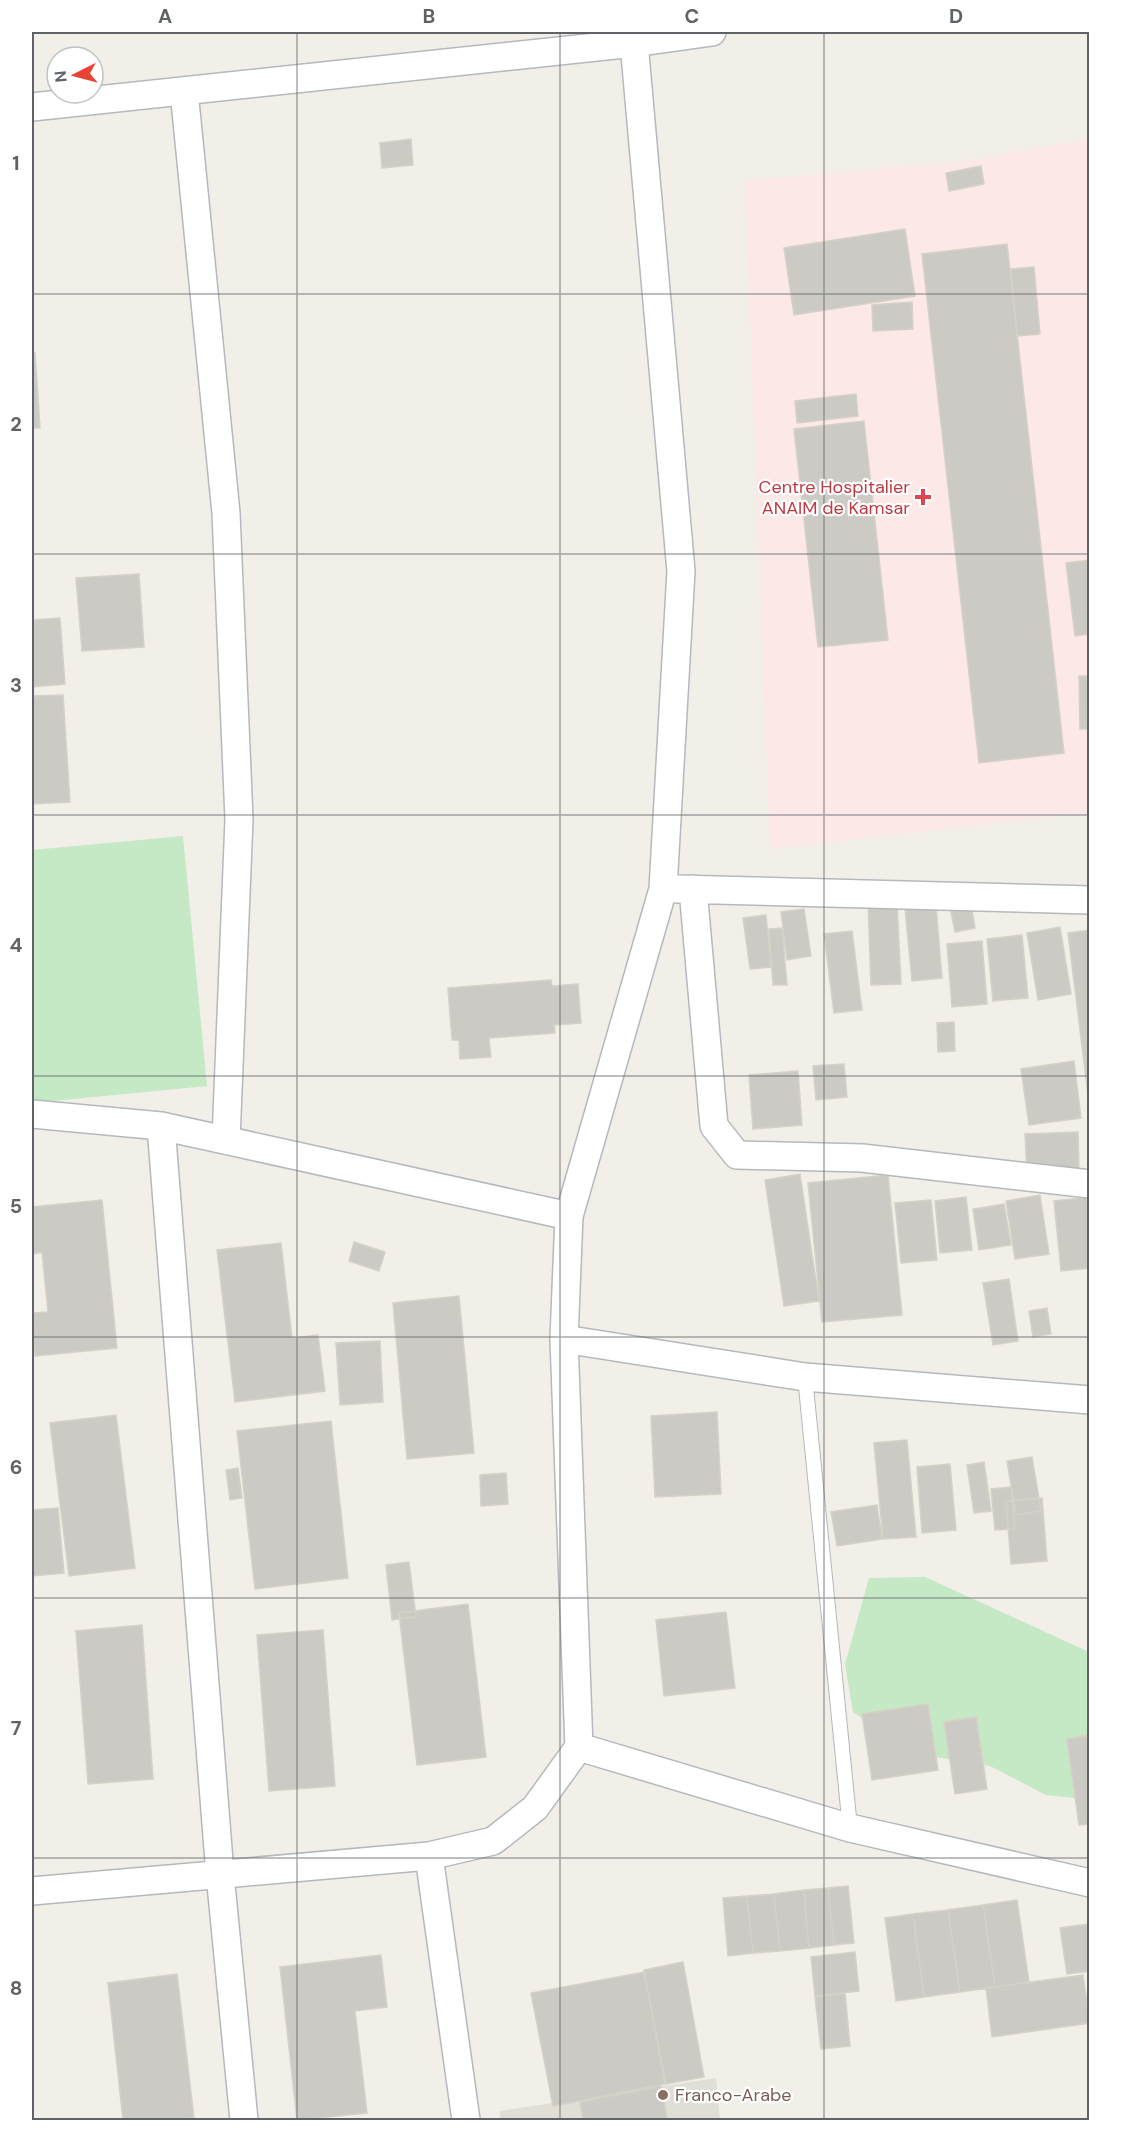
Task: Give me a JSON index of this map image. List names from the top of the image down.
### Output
{
  "places": {
    "health": ["Centre Hospitalier ANAIM de Kamsar"],
    "other": ["Franco-Arabe"]
  },
  "north": "left",
  "grid": {
    "columns": [
      "A",
      "B",
      "C",
      "D"
    ],
    "rows": [
      "1",
      "2",
      "3",
      "4",
      "5",
      "6",
      "7",
      "8"
    ]
  }
}
